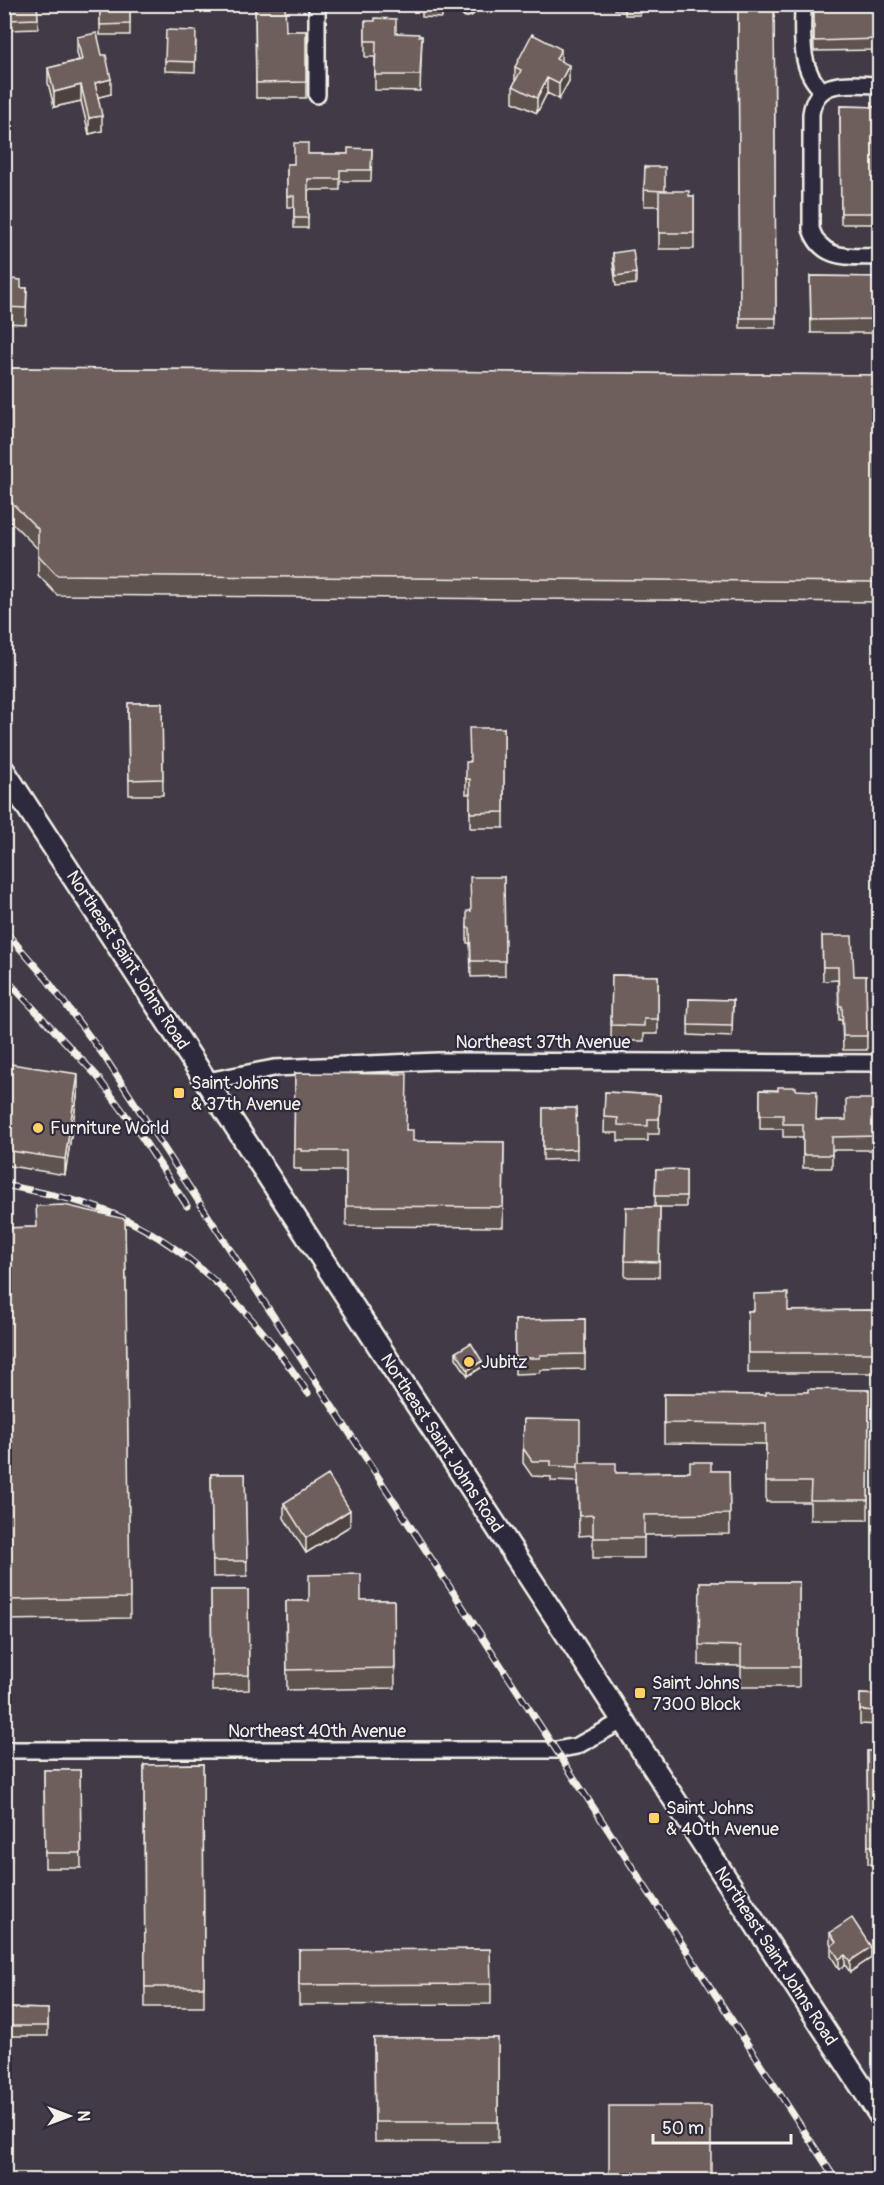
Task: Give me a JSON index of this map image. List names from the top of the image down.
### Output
{
  "streets": {
    "main road": ["Northeast Saint Johns Road"],
    "street": ["Northeast 37th Avenue", "Northeast 40th Avenue"]
  },
  "crossings": [
    ["Northeast Saint Johns Road", "Northeast 37th Avenue"],
    ["Northeast Saint Johns Road", "Northeast 40th Avenue"]
  ],
  "places": {
    "transit": ["Saint Johns & 37th Avenue", "Saint Johns 7300 Block", "Saint Johns & 40th Avenue"],
    "other": ["Furniture World", "Jubitz"]
  },
  "scale_bar": "50 m",
  "north": "right"
}
